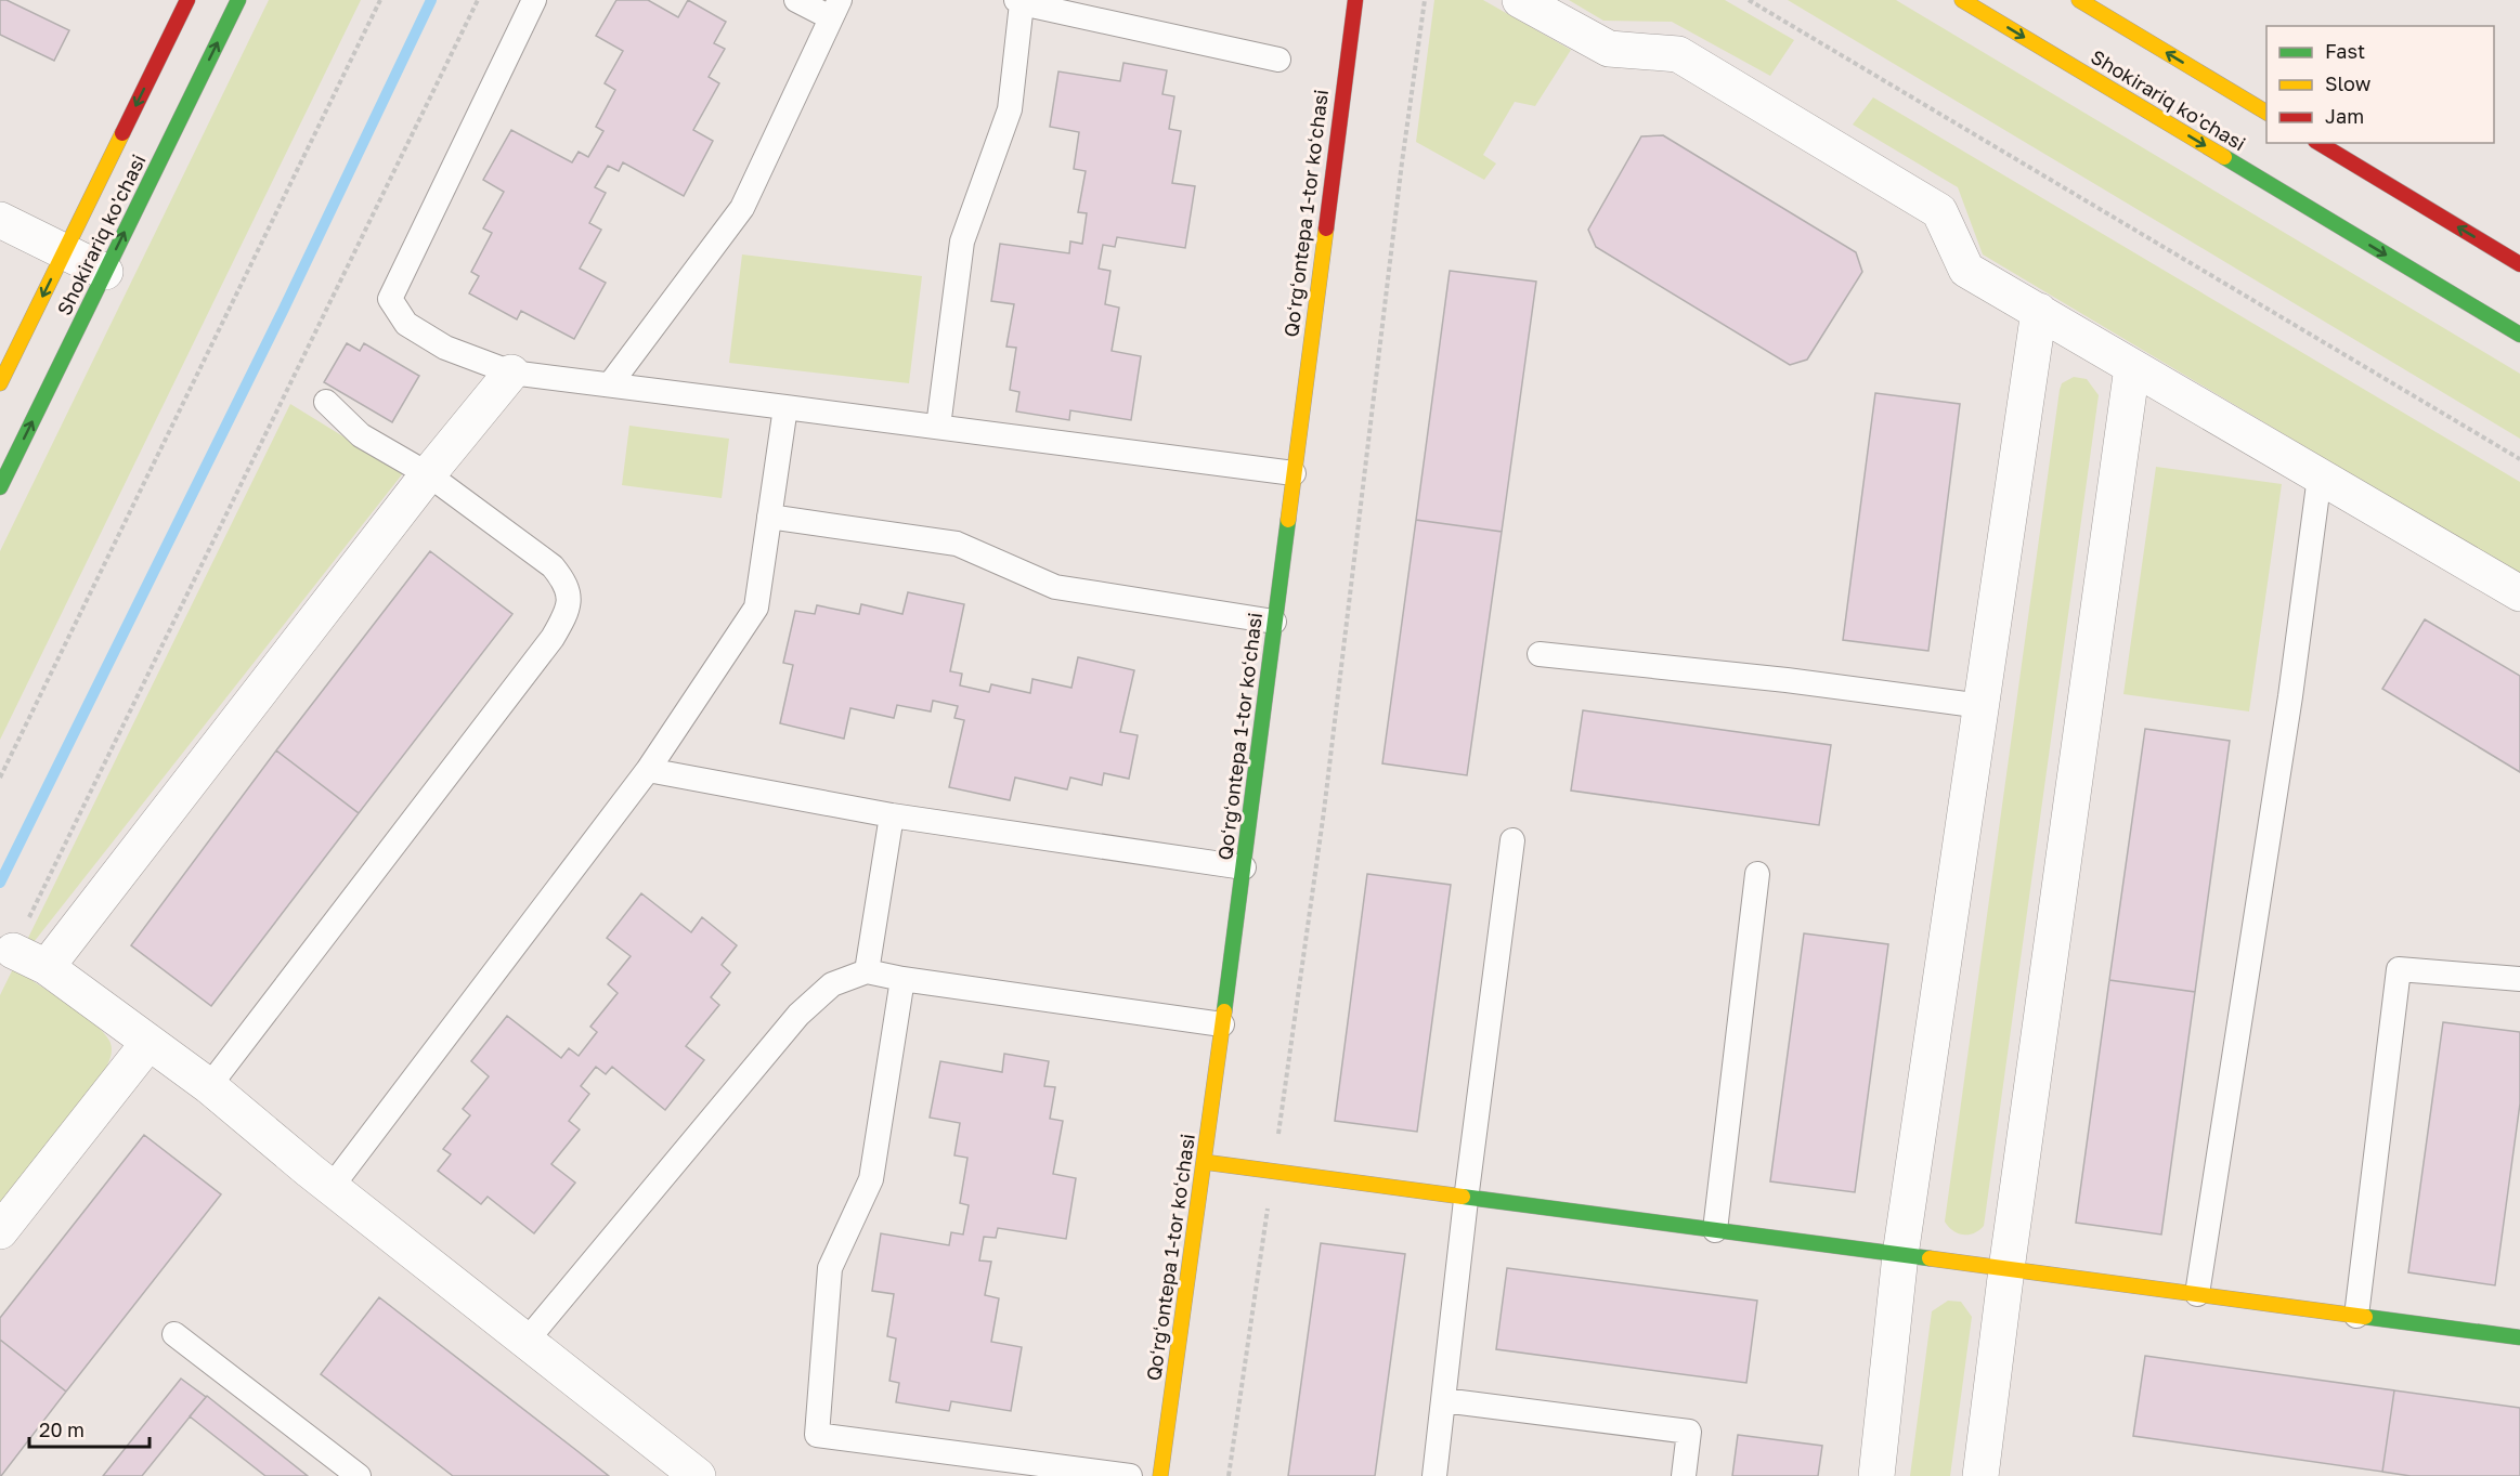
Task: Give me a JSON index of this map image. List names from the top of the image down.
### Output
{
  "streets": {
    "street": ["Shokirariq ko'chasi", "Qoʻrgʻontepa 1-tor koʻchasi"]
  },
  "legend": ["Fast", "Slow", "Jam"],
  "scale_bar": "20 m"
}
